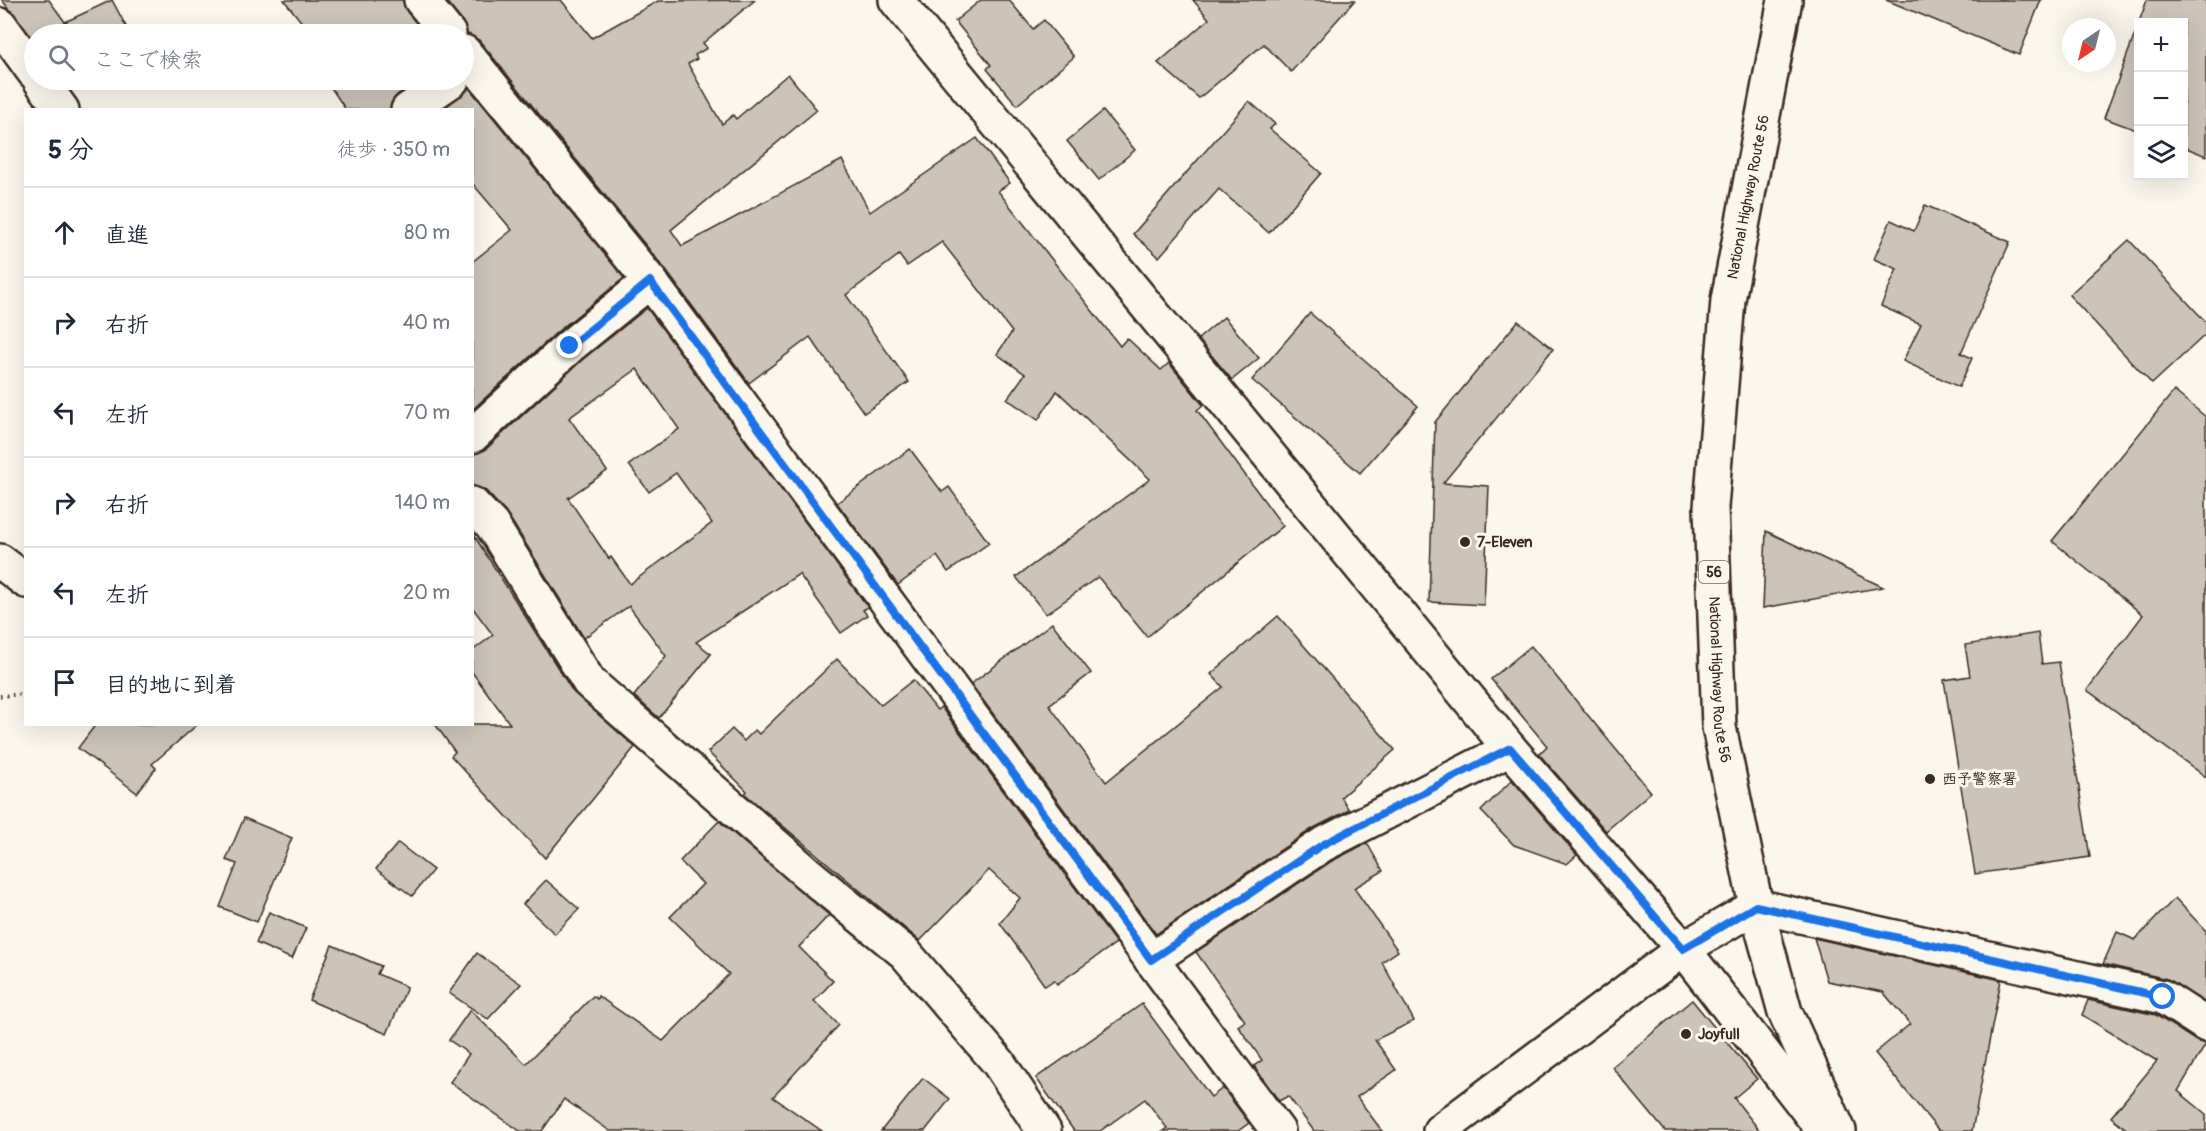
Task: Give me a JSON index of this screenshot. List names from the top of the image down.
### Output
{
  "streets": {
    "main road": ["National Highway Route 56", "56"]
  },
  "places": ["7-Eleven", "西予警察署", "Joyfull"],
  "north": "bottom left",
  "page": {
    "map_buttons": ["+", "−"],
    "search": "ここで検索",
    "heading": ["5 分", "徒歩 · 350 m"],
    "list": [
      ["直進", "80 m"],
      ["右折", "40 m"],
      ["左折", "70 m"],
      ["右折", "140 m"],
      ["左折", "20 m"],
      "目的地に到着"
    ]
  }
}
